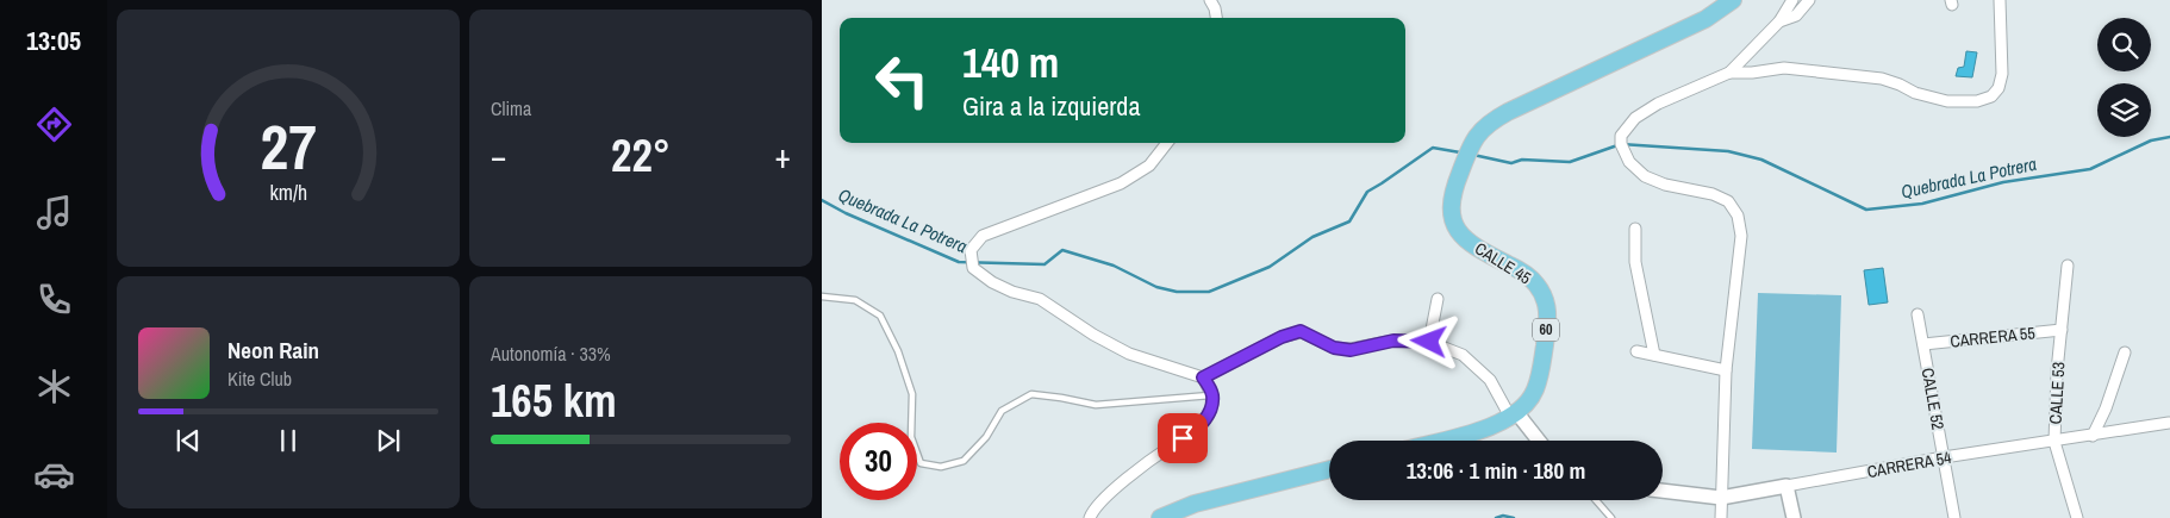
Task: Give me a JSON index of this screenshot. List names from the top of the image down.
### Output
{
  "streets": {
    "main road": ["CALLE 45", "60"],
    "street": [
      "CARRERA 55",
      "CALLE 53",
      "CALLE 52",
      "CARRERA 54"
    ]
  },
  "crossings": [
    ["CARRERA 55", "CALLE 53"],
    ["CARRERA 55", "CALLE 52"],
    ["CALLE 53", "CARRERA 54"],
    ["CALLE 52", "CARRERA 54"]
  ],
  "water": ["Quebrada La Potrera"],
  "page": {
    "tabs": "13:05",
    "tile": [
      "Clima",
      ["Autonomía · 33%", "165 km"]
    ],
    "turn": ["140 m", "Gira a la izquierda"],
    "heat": ["−", "22°", "+"],
    "song": ["Neon Rain", "Kite Club"],
    "limit": "30",
    "trip": "13:06 · 1 min · 180 m",
    "gauge": ["27", "km/h"]
  }
}
